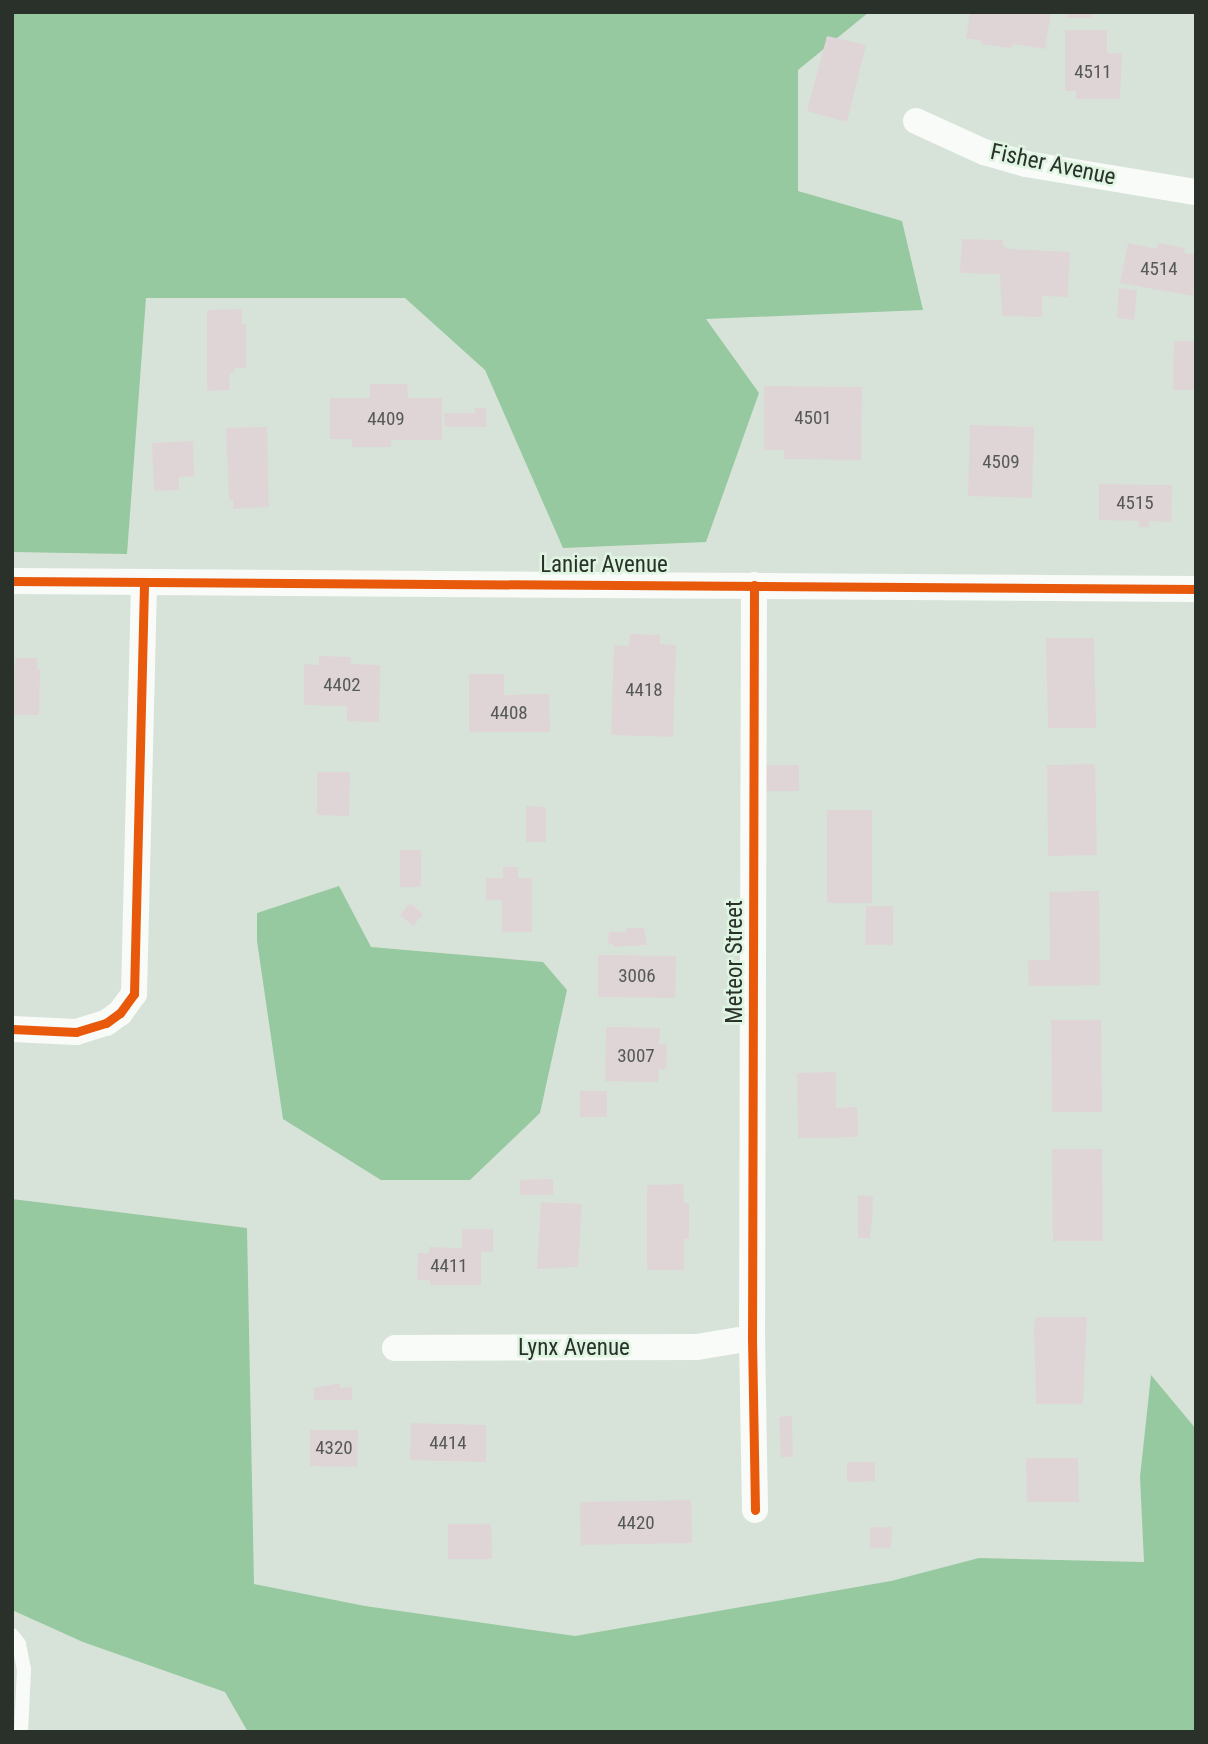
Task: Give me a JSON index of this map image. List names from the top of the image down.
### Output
{
  "streets": {
    "street": [
      "Fisher Avenue",
      "Lanier Avenue",
      "Meteor Street",
      "Lynx Avenue"
    ]
  },
  "crossings": [
    ["Lanier Avenue", "Meteor Street"],
    ["Meteor Street", "Lynx Avenue"]
  ],
  "house_numbers": [
    "4511",
    "4514",
    "4501",
    "4409",
    "4509",
    "4515",
    "4402",
    "4418",
    "4408",
    "3006",
    "3007",
    "4411",
    "4414",
    "4320",
    "4420"
  ]
}
